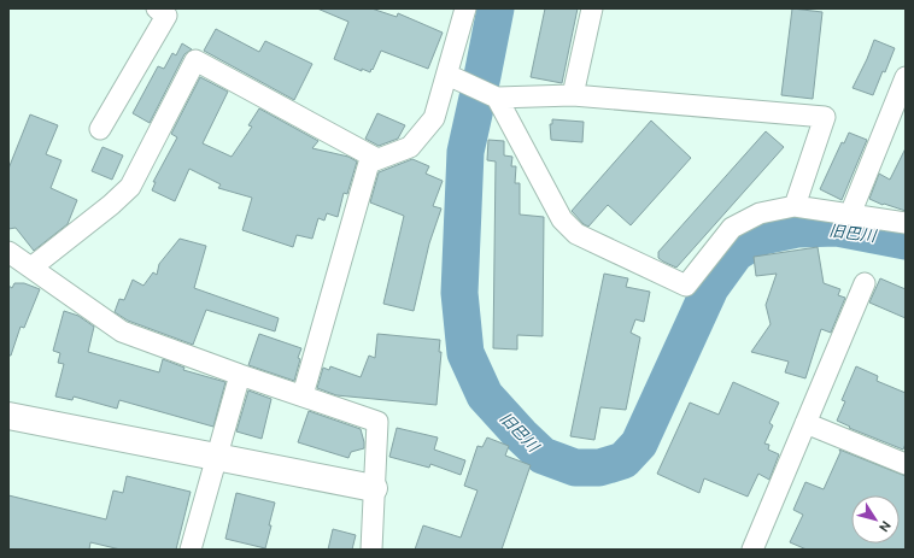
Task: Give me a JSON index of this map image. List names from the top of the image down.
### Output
{
  "water": ["旧巴川"],
  "north": "bottom right"
}
